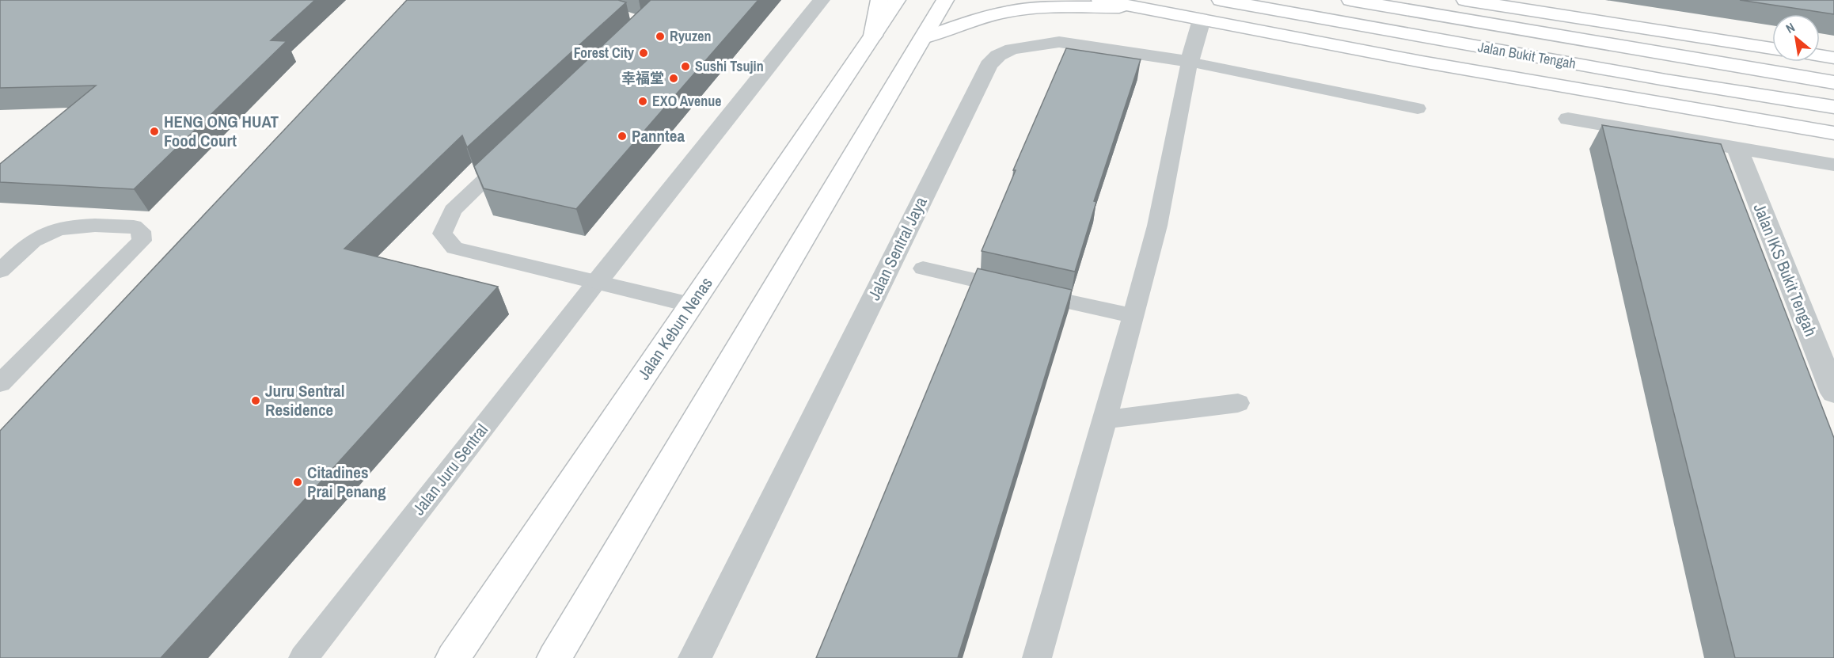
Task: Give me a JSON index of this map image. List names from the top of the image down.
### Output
{
  "streets": {
    "main road": ["Jalan Bukit Tengah", "Jalan Kebun Nenas"],
    "street": ["Jalan Sentral Jaya", "Jalan IKS Bukit Tengah", "Jalan Juru Sentral"]
  },
  "places": [
    "Ryuzen",
    "Forest City",
    "Sushi Tsujin",
    "幸福堂",
    "EXO Avenue",
    "HENG ONG HUAT Food Court",
    "Panntea",
    "Juru Sentral Residence",
    "Citadines Prai Penang"
  ],
  "north": "top left"
}
